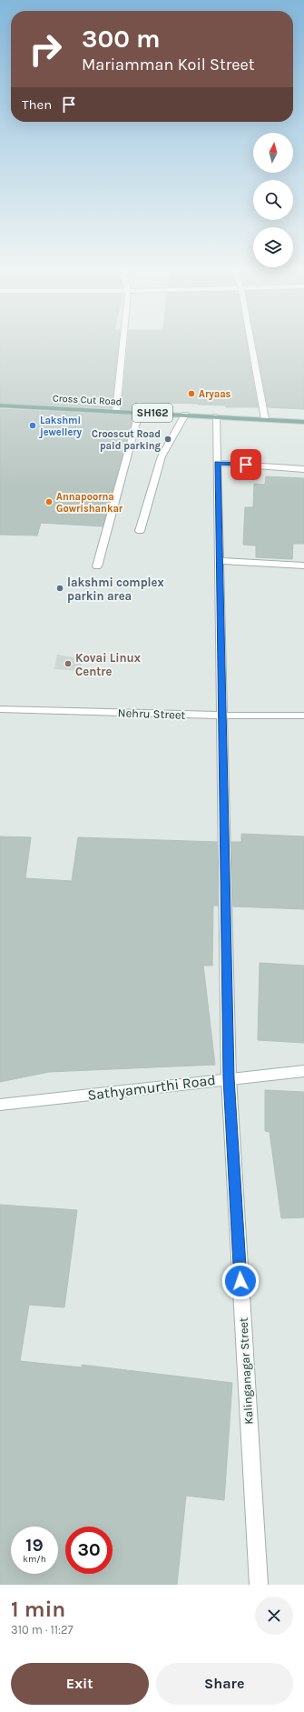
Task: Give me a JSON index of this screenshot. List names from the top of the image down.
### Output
{
  "streets": {
    "main road": ["Cross Cut Road", "SH162"],
    "street": ["Nehru Street", "Sathyamurthi Road", "Kalinganagar Street"]
  },
  "crossings": [
    ["Cross Cut Road", "Kalinganagar Street"],
    ["Nehru Street", "Kalinganagar Street"],
    ["Sathyamurthi Road", "Kalinganagar Street"]
  ],
  "places": [
    "Aryaas",
    "Lakshmi jewellery",
    "Crooscut Road paid parking",
    "Annapoorna Gowrishankar",
    "lakshmi complex parkin area",
    "Kovai Linux Centre"
  ],
  "north": "top",
  "page": {
    "turn": ["300 m", "Mariamman Koil Street"],
    "then": "Then",
    "speed": "19 km/h",
    "limit": "30",
    "heading": ["1 min", "310 m · 11:27"],
    "buttons": ["Exit", "Share"]
  }
}
